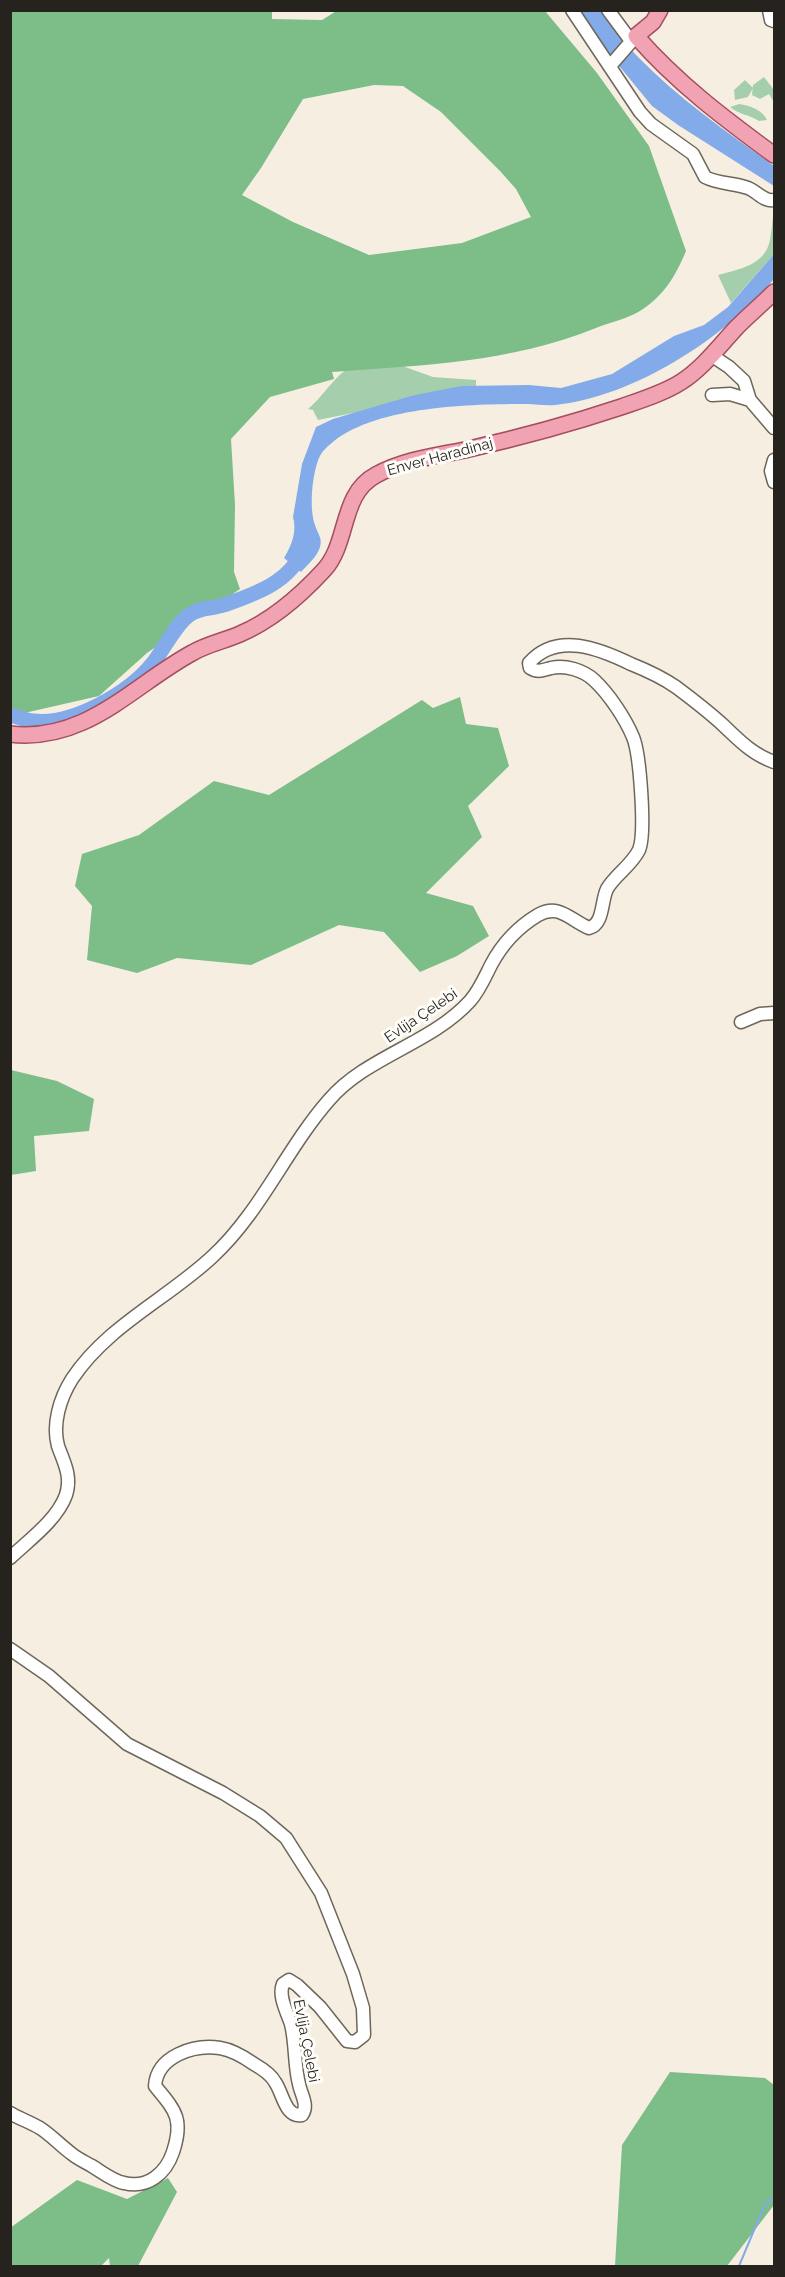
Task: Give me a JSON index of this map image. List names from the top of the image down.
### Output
{
  "streets": {
    "main road": ["Enver Haradinaj"],
    "street": ["Evlija Çelebi"]
  }
}
